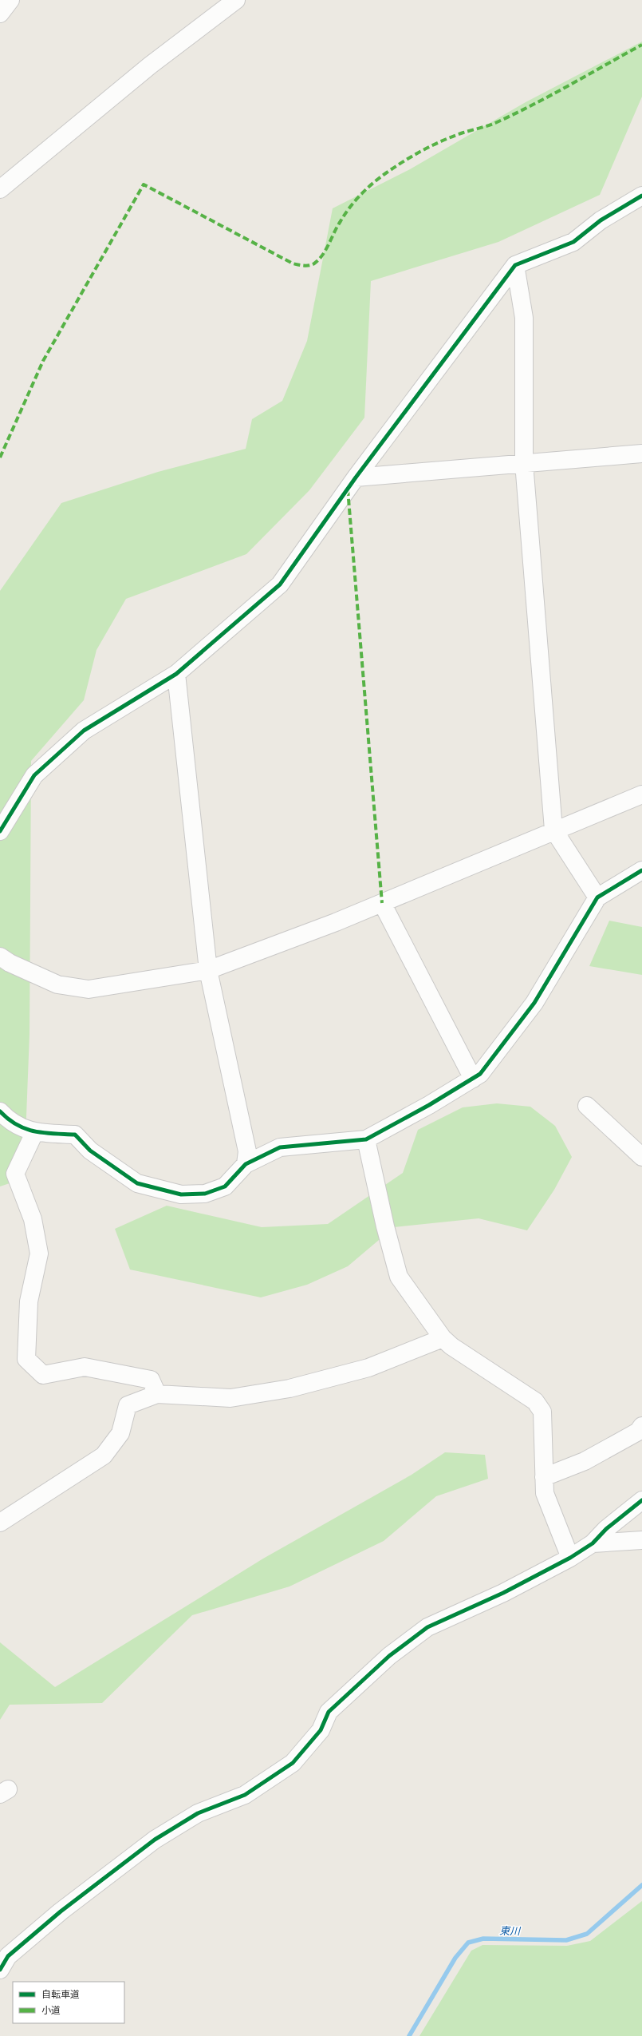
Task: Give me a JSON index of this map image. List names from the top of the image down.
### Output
{
  "water": ["東川"],
  "legend": ["自転車道", "小道"]
}
